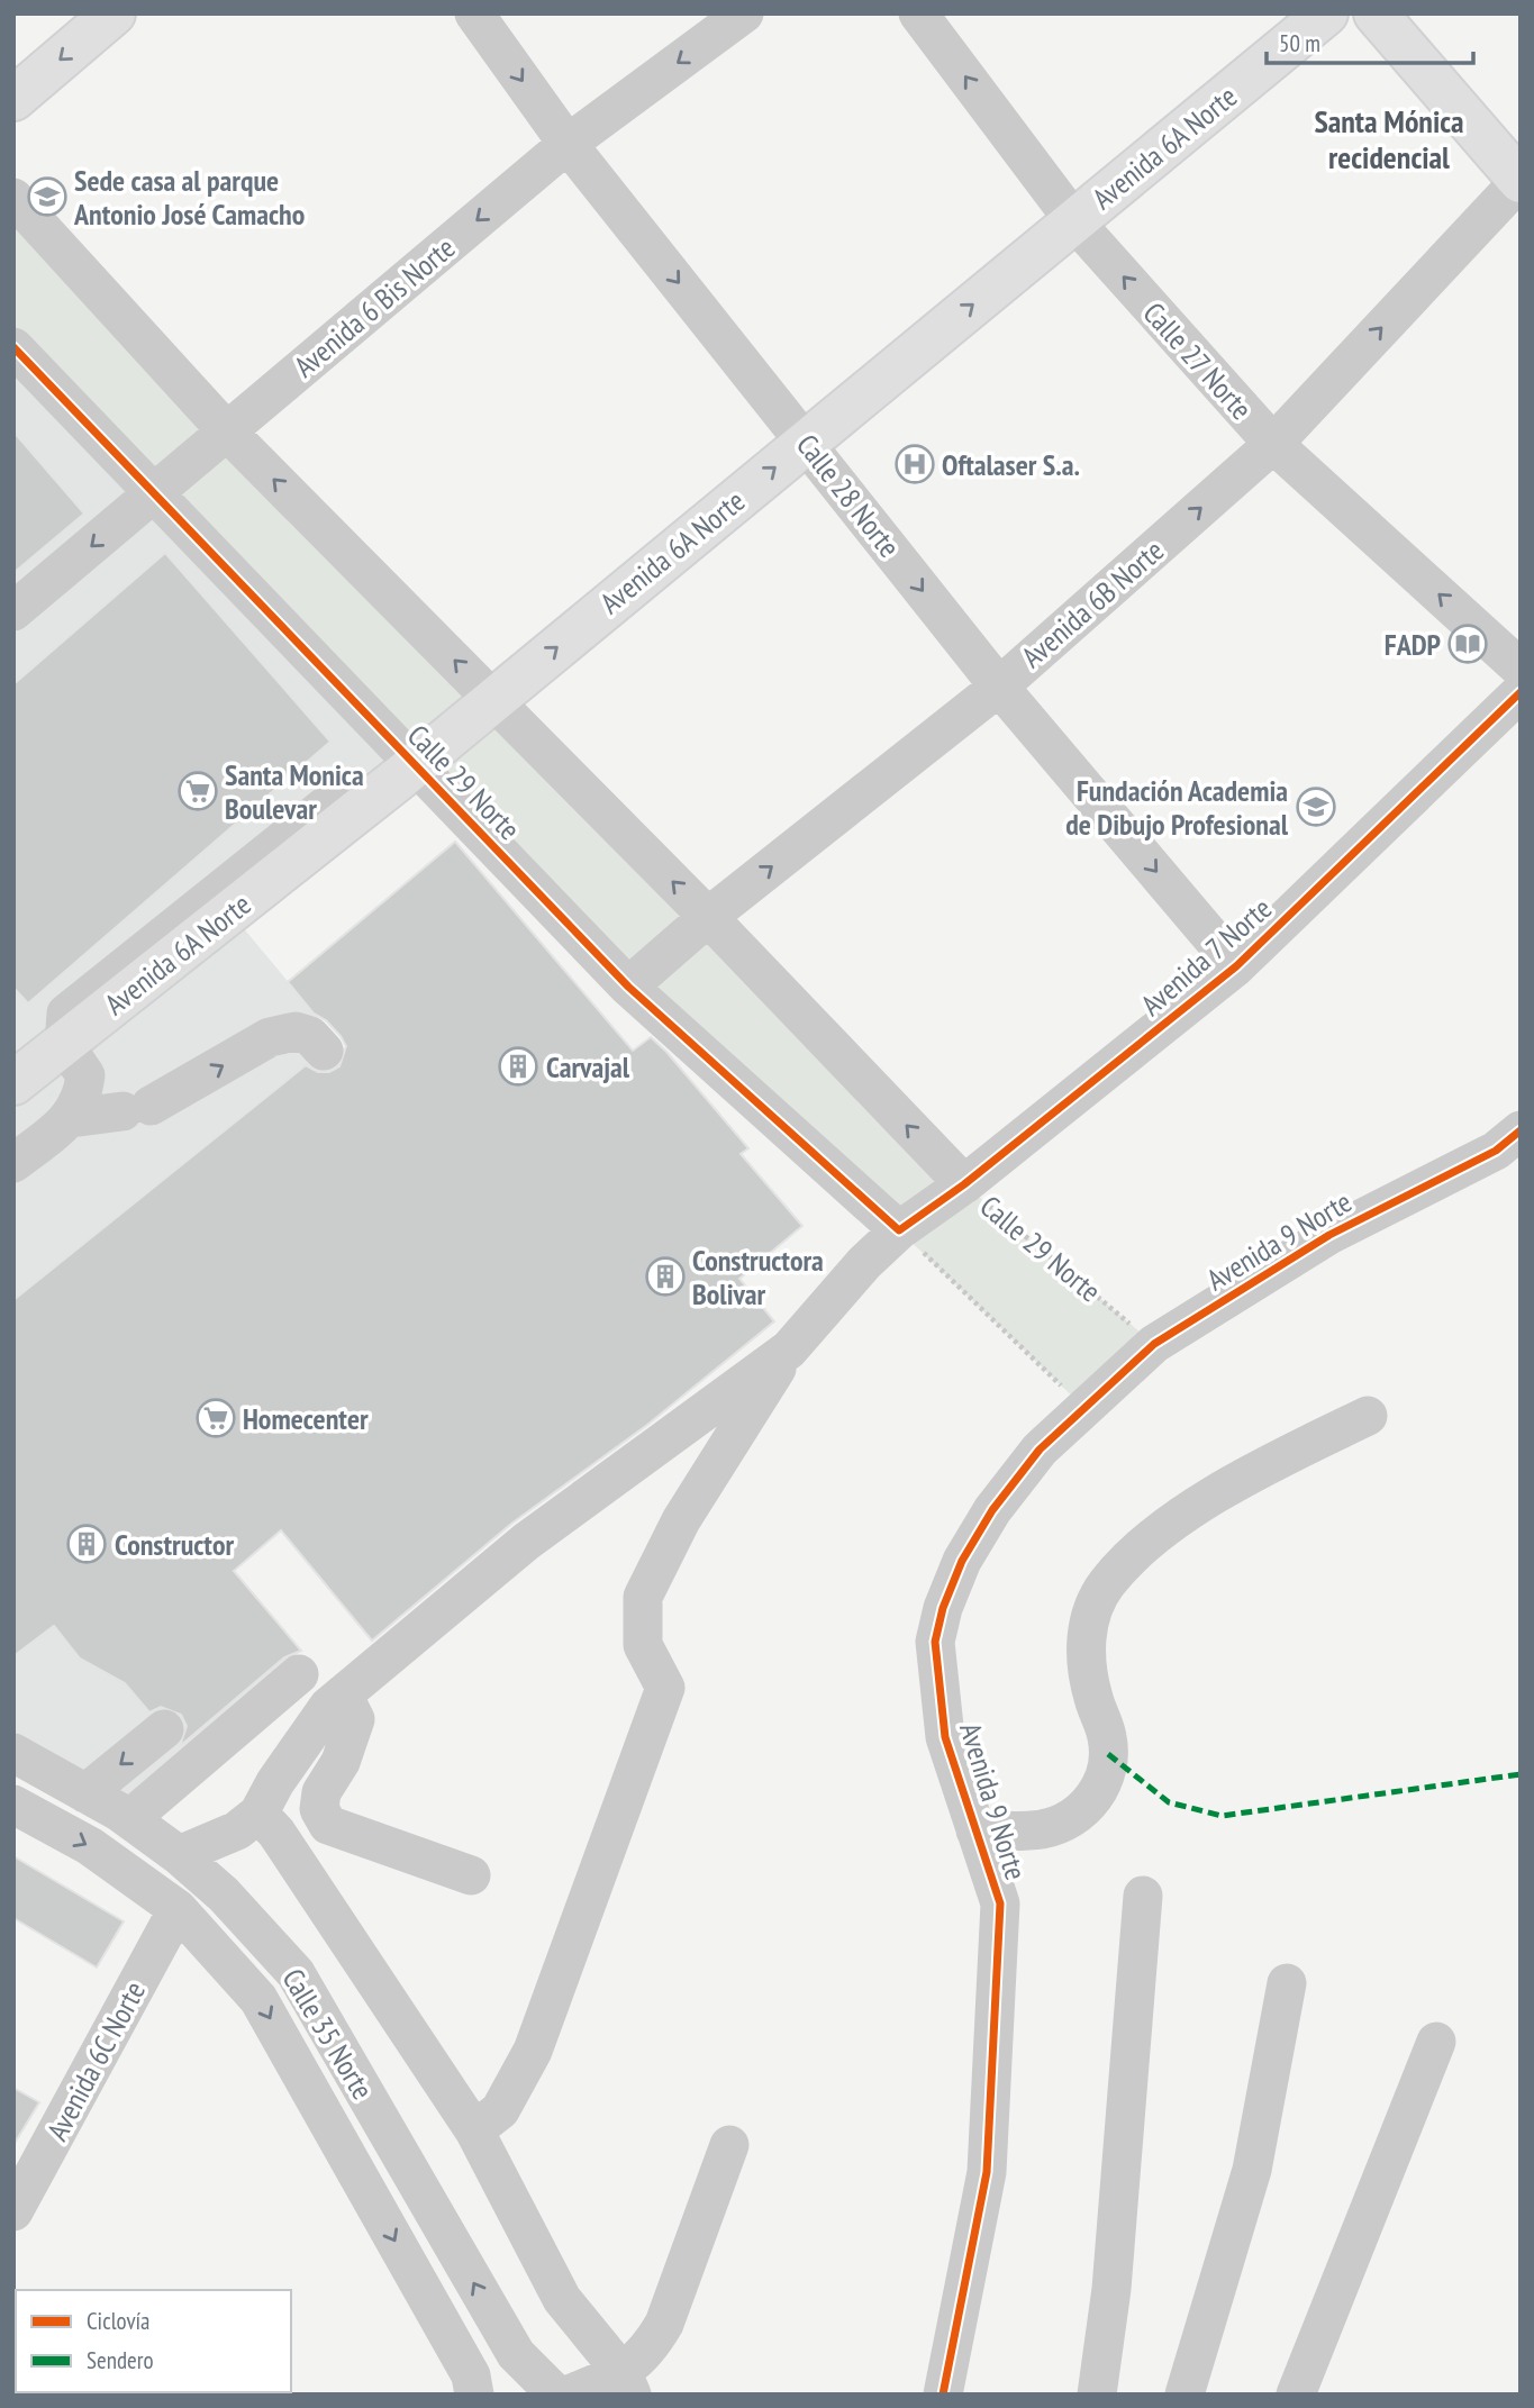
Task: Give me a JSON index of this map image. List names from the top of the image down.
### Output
{
  "streets": {
    "main road": ["Avenida 6A Norte"],
    "street": [
      "Avenida 6 Bis Norte",
      "Calle 27 Norte",
      "Calle 28 Norte",
      "Avenida 6B Norte",
      "Calle 29 Norte",
      "Avenida 7 Norte",
      "Avenida 9 Norte",
      "Calle 35 Norte",
      "Avenida 6C Norte"
    ]
  },
  "crossings": [
    ["Avenida 6A Norte", "Calle 27 Norte"],
    ["Avenida 6A Norte", "Calle 28 Norte"],
    ["Avenida 6A Norte", "Calle 29 Norte"],
    ["Avenida 6 Bis Norte", "Calle 28 Norte"],
    ["Avenida 6 Bis Norte", "Calle 29 Norte"],
    ["Calle 27 Norte", "Avenida 6B Norte"],
    ["Calle 28 Norte", "Avenida 6B Norte"],
    ["Calle 28 Norte", "Avenida 7 Norte"],
    ["Avenida 6B Norte", "Calle 29 Norte"],
    ["Calle 29 Norte", "Avenida 7 Norte"],
    ["Calle 29 Norte", "Avenida 9 Norte"],
    ["Calle 35 Norte", "Avenida 6C Norte"]
  ],
  "one_way": [
    "Avenida 6A Norte",
    "Avenida 6 Bis Norte",
    "Calle 27 Norte",
    "Calle 28 Norte",
    "Avenida 6B Norte"
  ],
  "districts": ["Santa Mónica recidencial"],
  "places": {
    "school or university": ["Sede casa al parque Antonio José Camacho", "Fundación Academia de Dibujo Profesional"],
    "hospital": ["Oftalaser S.a."],
    "library": ["FADP"],
    "supermarket": ["Santa Monica Boulevar", "Homecenter"],
    "building": ["Carvajal", "Constructora Bolivar", "Constructor"]
  },
  "legend": ["Ciclovía", "Sendero"],
  "scale_bar": "50 m"
}
